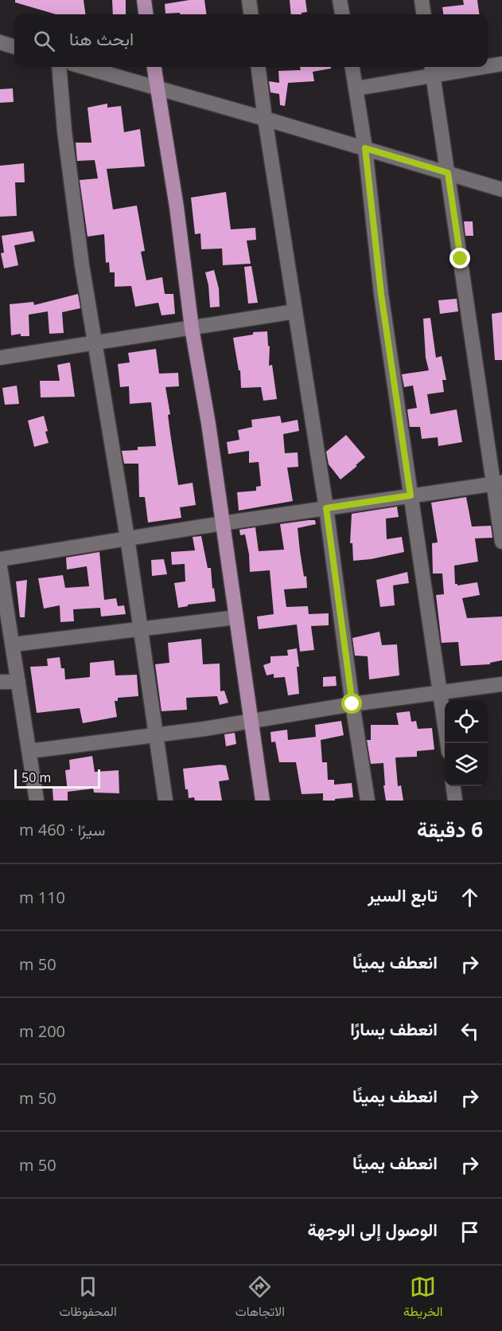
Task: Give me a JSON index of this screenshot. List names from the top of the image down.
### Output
{
  "scale_bar": "50 m",
  "page": {
    "search": "ابحث هنا",
    "scale": "50 m",
    "heading": ["6 دقيقة", "سيرًا · 460 m"],
    "list": [
      ["تابع السير", "110 m"],
      ["انعطف يمينًا", "50 m"],
      ["انعطف يسارًا", "200 m"],
      ["انعطف يمينًا", "50 m"],
      ["انعطف يمينًا", "50 m"],
      "الوصول إلى الوجهة"
    ],
    "nav": ["الخريطة", "الاتجاهات", "المحفوظات"]
  }
}
